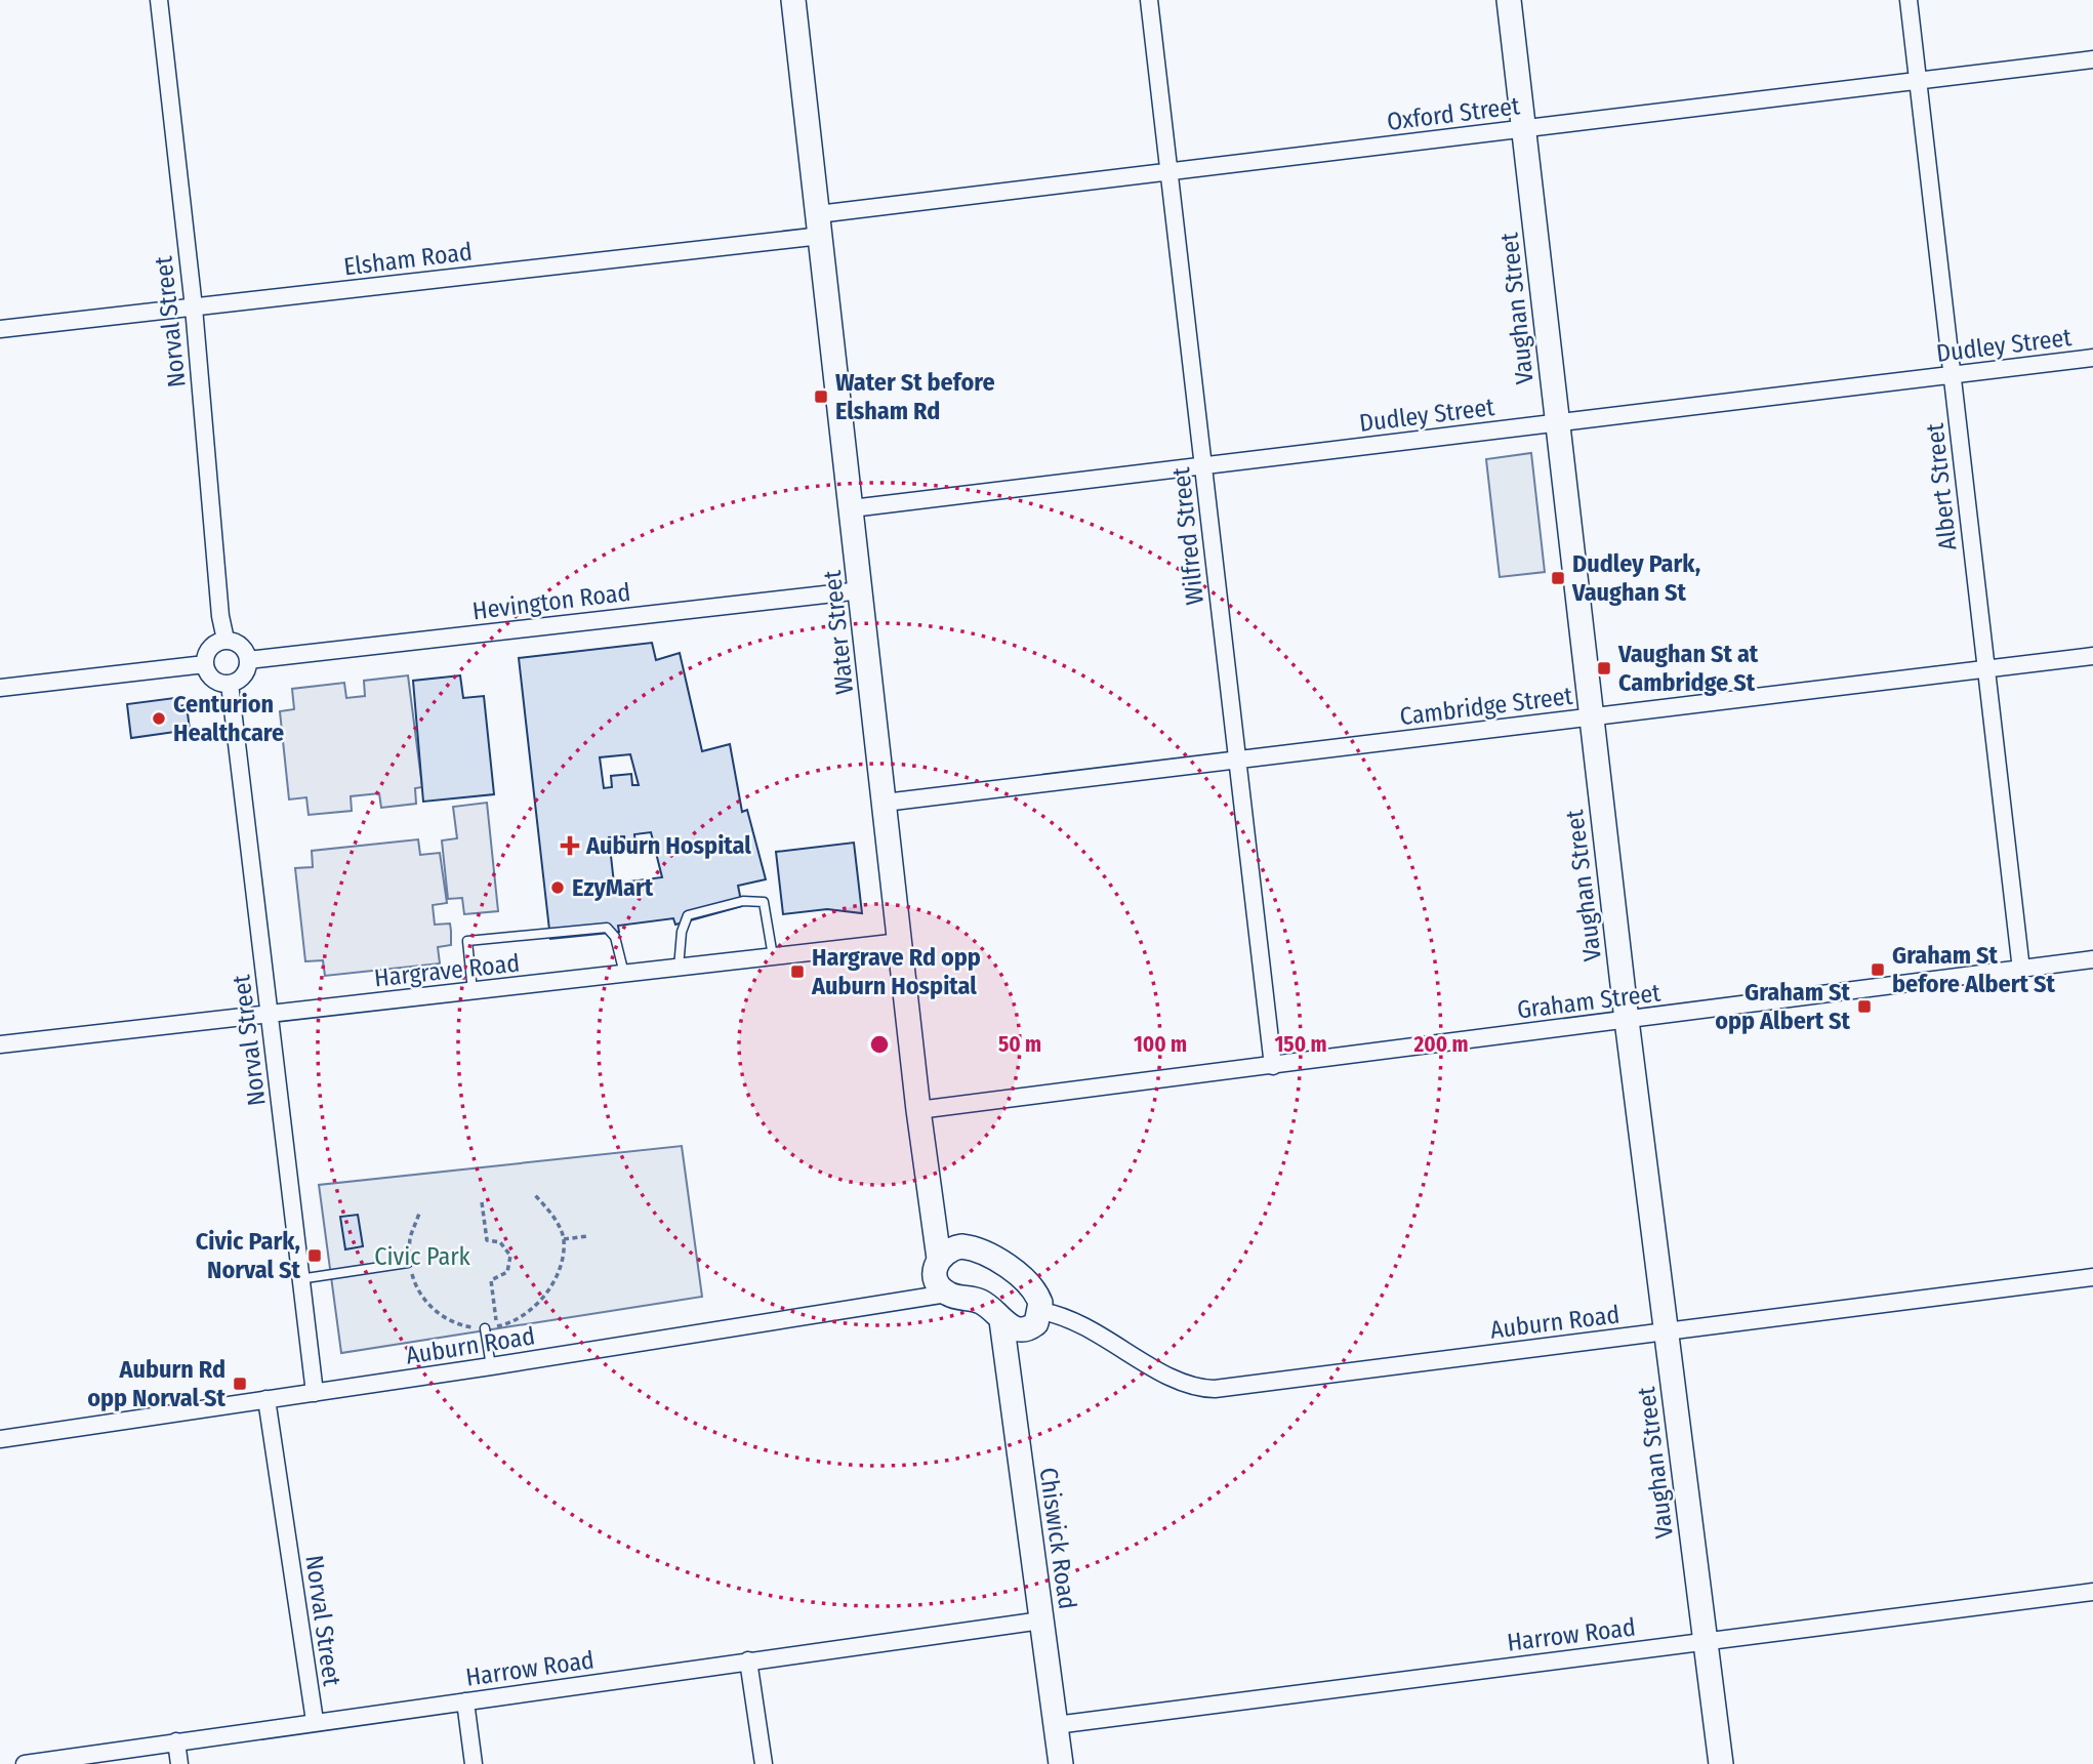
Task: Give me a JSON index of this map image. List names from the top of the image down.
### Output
{
  "streets": {
    "street": [
      "Oxford Street",
      "Elsham Road",
      "Vaughan Street",
      "Norval Street",
      "Dudley Street",
      "Albert Street",
      "Wilfred Street",
      "Hevington Road",
      "Water Street",
      "Cambridge Street",
      "Hargrave Road",
      "Graham Street",
      "Auburn Road",
      "Chiswick Road",
      "Harrow Road"
    ]
  },
  "crossings": [
    ["Oxford Street", "Elsham Road"],
    ["Oxford Street", "Vaughan Street"],
    ["Oxford Street", "Albert Street"],
    ["Oxford Street", "Wilfred Street"],
    ["Oxford Street", "Water Street"],
    ["Elsham Road", "Norval Street"],
    ["Elsham Road", "Water Street"],
    ["Vaughan Street", "Dudley Street"],
    ["Vaughan Street", "Cambridge Street"],
    ["Vaughan Street", "Graham Street"],
    ["Vaughan Street", "Auburn Road"],
    ["Vaughan Street", "Harrow Road"],
    ["Norval Street", "Hevington Road"],
    ["Norval Street", "Hargrave Road"],
    ["Norval Street", "Auburn Road"],
    ["Norval Street", "Harrow Road"],
    ["Dudley Street", "Albert Street"],
    ["Dudley Street", "Wilfred Street"],
    ["Dudley Street", "Water Street"],
    ["Albert Street", "Cambridge Street"],
    ["Albert Street", "Graham Street"],
    ["Wilfred Street", "Cambridge Street"],
    ["Wilfred Street", "Graham Street"],
    ["Hevington Road", "Water Street"],
    ["Water Street", "Cambridge Street"],
    ["Water Street", "Hargrave Road"],
    ["Water Street", "Graham Street"],
    ["Water Street", "Auburn Road"],
    ["Chiswick Road", "Harrow Road"]
  ],
  "parks": ["Civic Park"],
  "places": {
    "transit": [
      "Water St before Elsham Rd",
      "Dudley Park, Vaughan St",
      "Vaughan St at Cambridge St",
      "Graham St before Albert St",
      "Hargrave Rd opp Auburn Hospital",
      "Graham St opp Albert St",
      "Civic Park, Norval St",
      "Auburn Rd opp Norval St"
    ],
    "other": ["Centurion Healthcare", "EzyMart"],
    "health": ["Auburn Hospital"]
  },
  "rings": [
    "50 m",
    "100 m",
    "150 m",
    "200 m"
  ]
}
